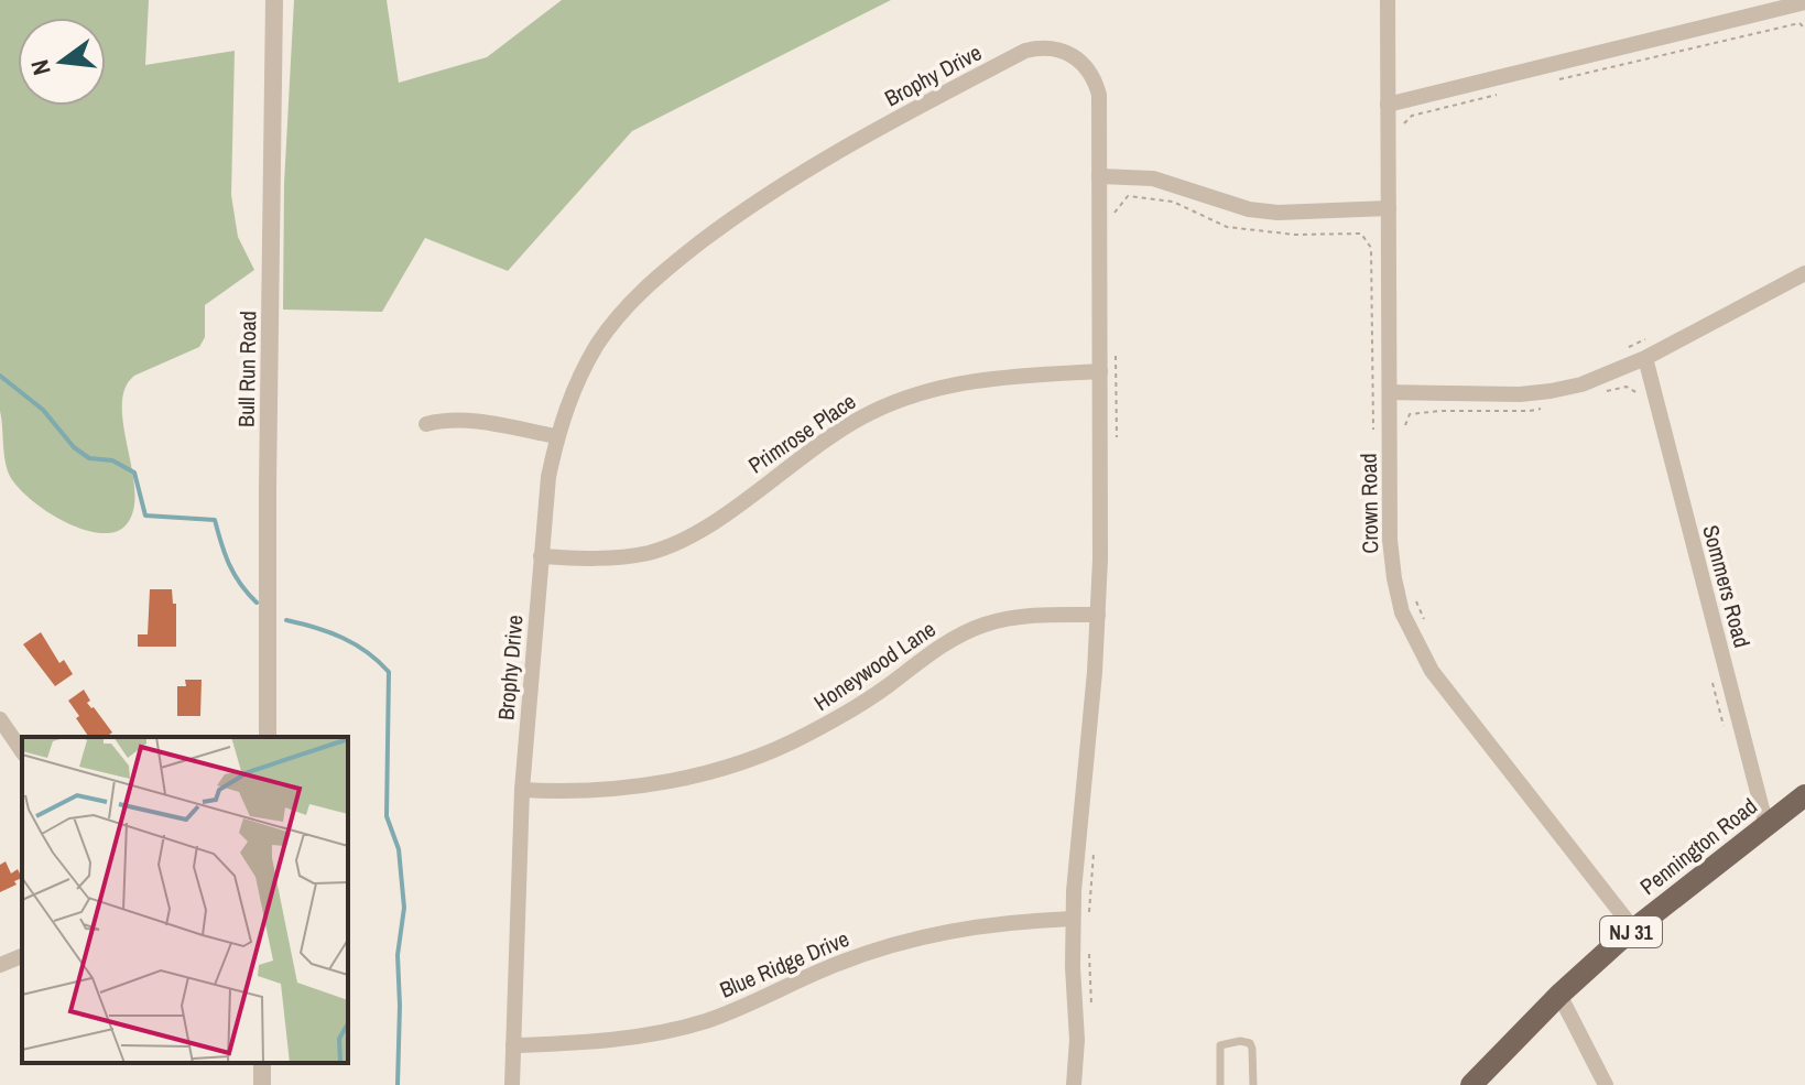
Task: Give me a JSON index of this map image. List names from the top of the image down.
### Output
{
  "streets": {
    "main road": ["Pennington Road", "NJ 31"],
    "street": [
      "Brophy Drive",
      "Bull Run Road",
      "Primrose Place",
      "Crown Road",
      "Sommers Road",
      "Honeywood Lane",
      "Blue Ridge Drive"
    ]
  },
  "crossings": [
    ["Brophy Drive", "Primrose Place"],
    ["Brophy Drive", "Honeywood Lane"],
    ["Brophy Drive", "Blue Ridge Drive"],
    ["Crown Road", "Pennington Road"],
    ["Sommers Road", "Pennington Road"]
  ],
  "north": "left"
}
